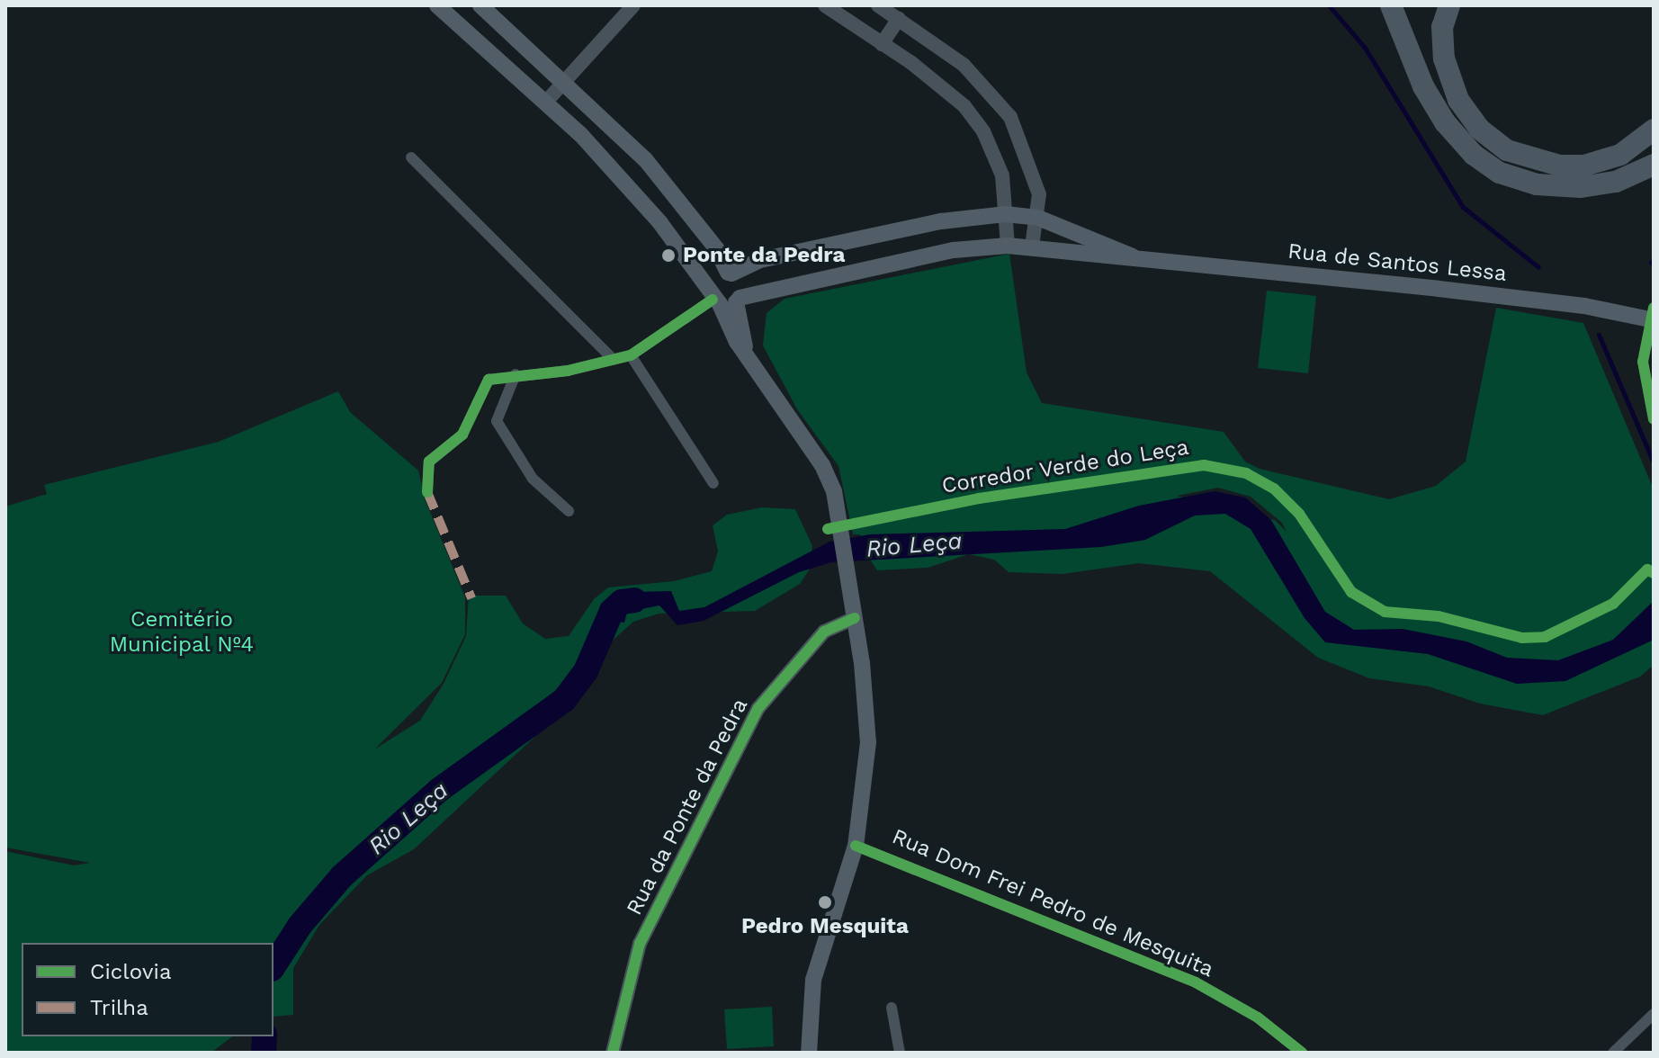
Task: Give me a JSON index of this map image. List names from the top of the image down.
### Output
{
  "streets": {
    "main road": ["Rua de Santos Lessa"],
    "street": ["Rua da Ponte da Pedra", "Rua Dom Frei Pedro de Mesquita"],
    "cycle path": ["Corredor Verde do Leça"]
  },
  "water": ["Rio Leça"],
  "parks": ["Cemitério Municipal Nº4"],
  "places": ["Ponte da Pedra", "Pedro Mesquita"],
  "legend": ["Ciclovia", "Trilha"]
}
